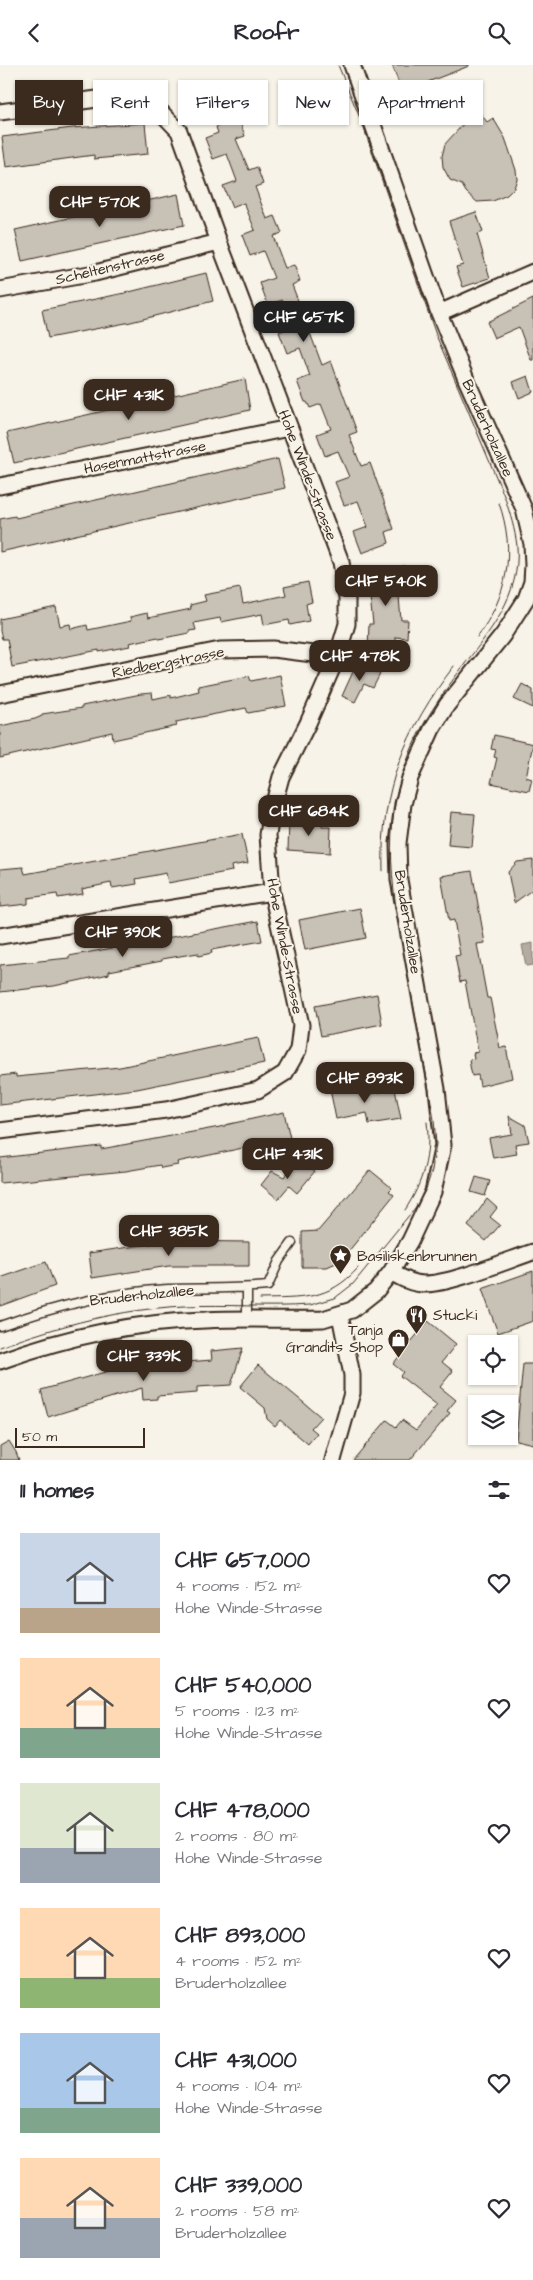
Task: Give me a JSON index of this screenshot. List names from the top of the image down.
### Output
{
  "streets": {
    "street": [
      "Scheltenstrasse",
      "Bruderholzallee",
      "Hasenmattstrasse",
      "Hohe Winde-Strasse",
      "Riedbergstrasse"
    ]
  },
  "crossings": [
    ["Scheltenstrasse", "Hohe Winde-Strasse"],
    ["Hasenmattstrasse", "Hohe Winde-Strasse"],
    ["Hohe Winde-Strasse", "Riedbergstrasse"]
  ],
  "places": {
    "place": ["Basiliskenbrunnen"],
    "restaurant": ["Stucki"],
    "shop": ["Tanja Grandits Shop"]
  },
  "scale_bar": "50 m",
  "page": {
    "header": "Roofr",
    "chip": [
      "Buy",
      "Rent",
      "Filters",
      "New",
      "Apartment"
    ],
    "price": [
      "CHF 570K",
      "CHF 657K",
      "CHF 431K",
      "CHF 540K",
      "CHF 478K",
      "CHF 684K",
      "CHF 390K",
      "CHF 893K",
      "CHF 431K",
      "CHF 385K",
      "CHF 339K"
    ],
    "scale": "50 m",
    "heading": "11 homes",
    "list": [
      {
        "name": "CHF 657,000",
        "note": "4 rooms · 152 m² · Hohe Winde-Strasse"
      },
      {
        "name": "CHF 540,000",
        "note": "5 rooms · 123 m² · Hohe Winde-Strasse"
      },
      {
        "name": "CHF 478,000",
        "note": "2 rooms · 80 m² · Hohe Winde-Strasse"
      },
      {
        "name": "CHF 893,000",
        "note": "4 rooms · 152 m² · Bruderholzallee"
      },
      {
        "name": "CHF 431,000",
        "note": "4 rooms · 104 m² · Hohe Winde-Strasse"
      },
      {
        "name": "CHF 339,000",
        "note": "2 rooms · 58 m² · Bruderholzallee"
      }
    ]
  }
}
